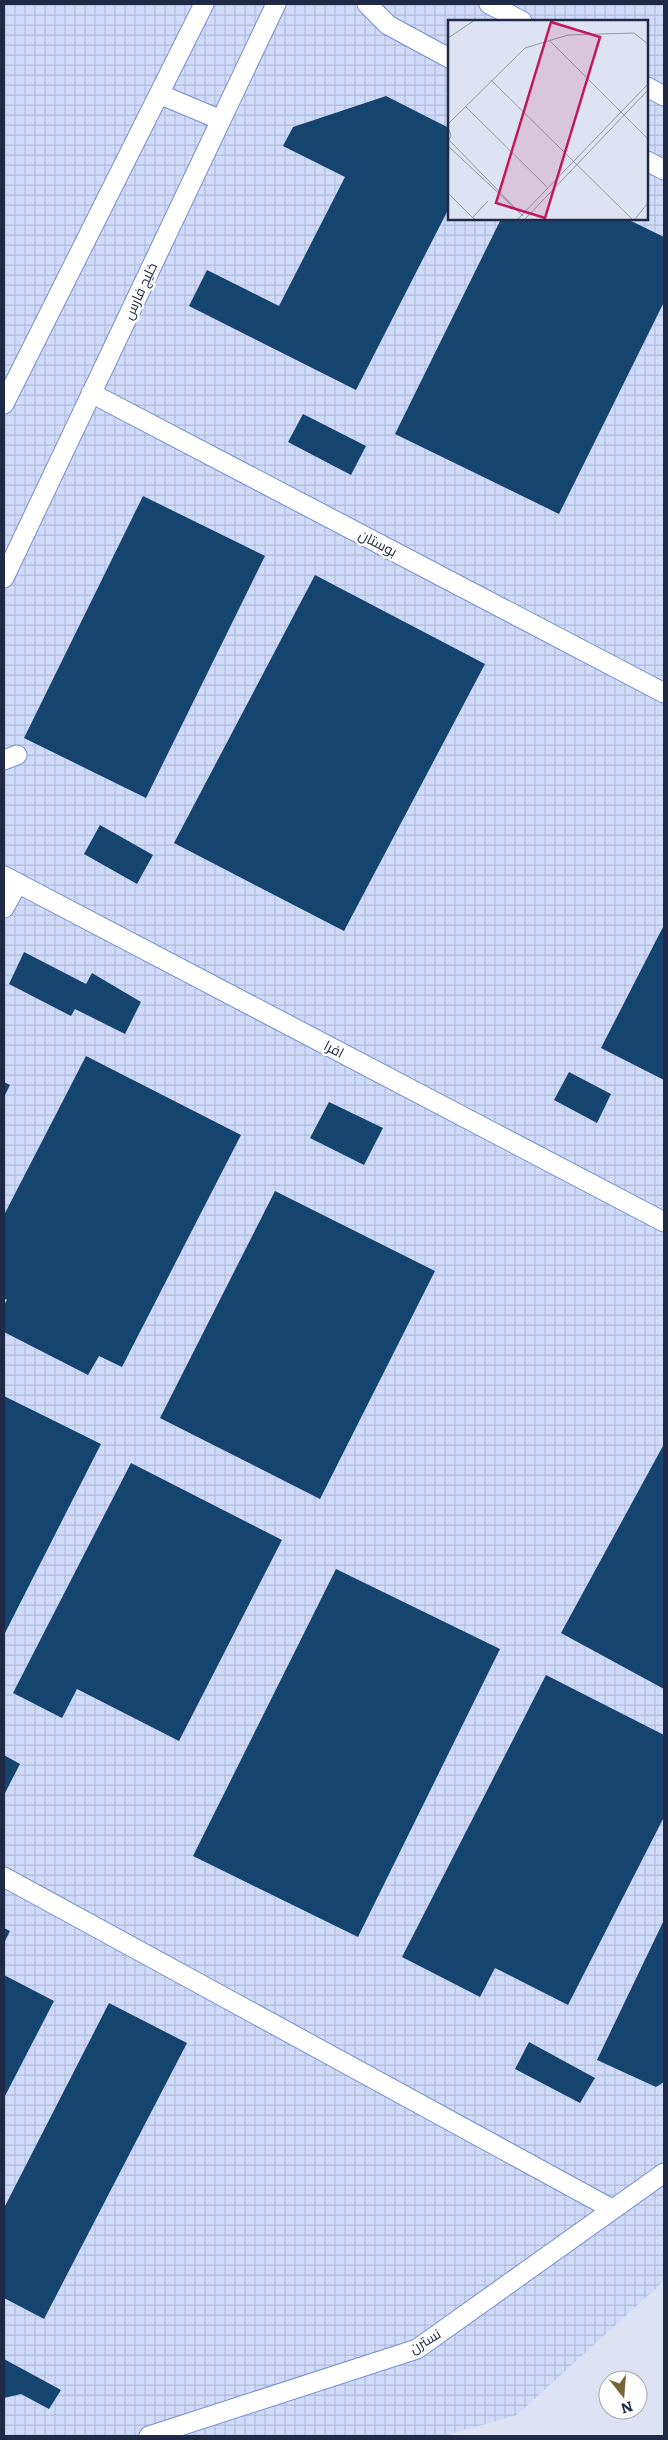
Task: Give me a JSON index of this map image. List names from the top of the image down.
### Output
{
  "streets": {
    "lane": [
      "خلیج فارس",
      "بوستان",
      "افرا",
      "نسترن"
    ]
  },
  "crossings": [
    ["خلیج فارس", "بوستان"]
  ],
  "north": "bottom"
}
